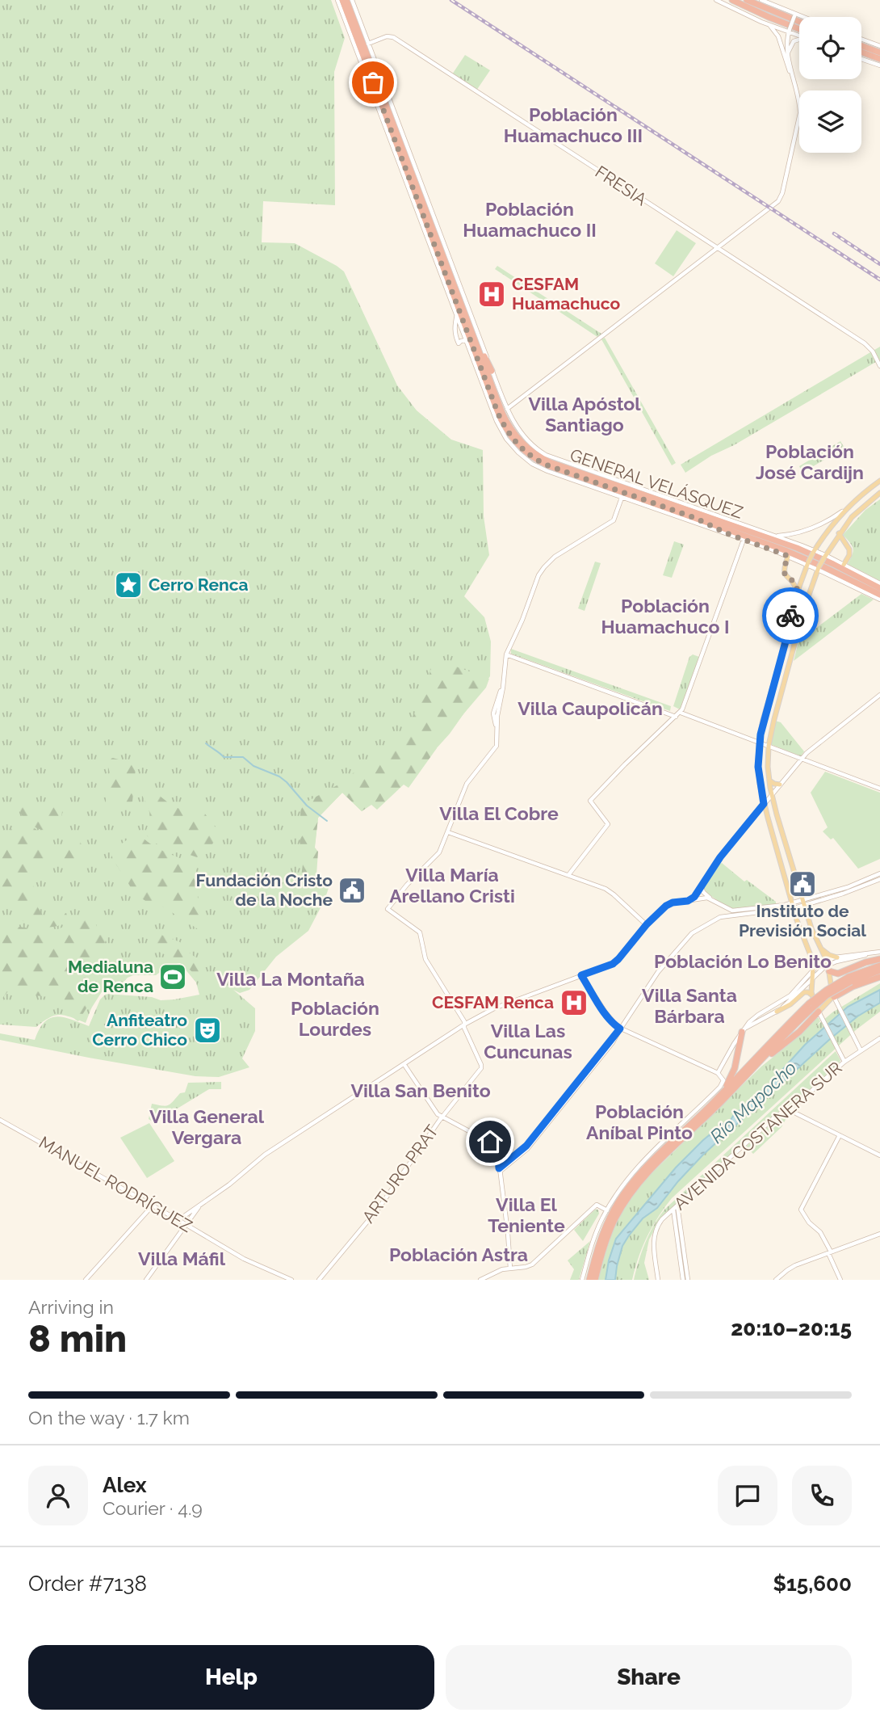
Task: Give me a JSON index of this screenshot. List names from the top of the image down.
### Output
{
  "streets": {
    "highway": ["GENERAL VELÁSQUEZ"],
    "street": [
      "FRESIA",
      "AVENIDA COSTANERA SUR",
      "ARTURO PRAT",
      "MANUEL RODRÍGUEZ"
    ]
  },
  "districts": [
    "Población Huamachuco III",
    "Población Huamachuco II",
    "Villa Apóstol Santiago",
    "Población José Cardijn",
    "Población Huamachuco I",
    "Villa Caupolicán",
    "Villa El Cobre",
    "Villa María Arellano Cristi",
    "Población Lo Benito",
    "Villa La Montaña",
    "Villa Santa Bárbara",
    "Población Lourdes",
    "Villa Las Cuncunas",
    "Villa San Benito",
    "Población Aníbal Pinto",
    "Villa General Vergara",
    "Villa El Teniente",
    "Población Astra",
    "Villa Máfil"
  ],
  "water": ["Río Mapocho"],
  "places": {
    "hospital": ["CESFAM Huamachuco", "CESFAM Renca"],
    "place": ["Cerro Renca"],
    "public building": ["Instituto de Previsión Social", "Fundación Cristo de la Noche"],
    "sports": ["Medialuna de Renca"],
    "theatre": ["Anfiteatro Cerro Chico"]
  },
  "page": {
    "heading": ["8 min", "Arriving in", "20:10–20:15"],
    "panel": [
      "Alex",
      "Courier · 4.9",
      "Order #7138",
      "$15,600"
    ],
    "bar": "On the way · 1.7 km",
    "buttons": ["Help", "Share"]
  }
}
